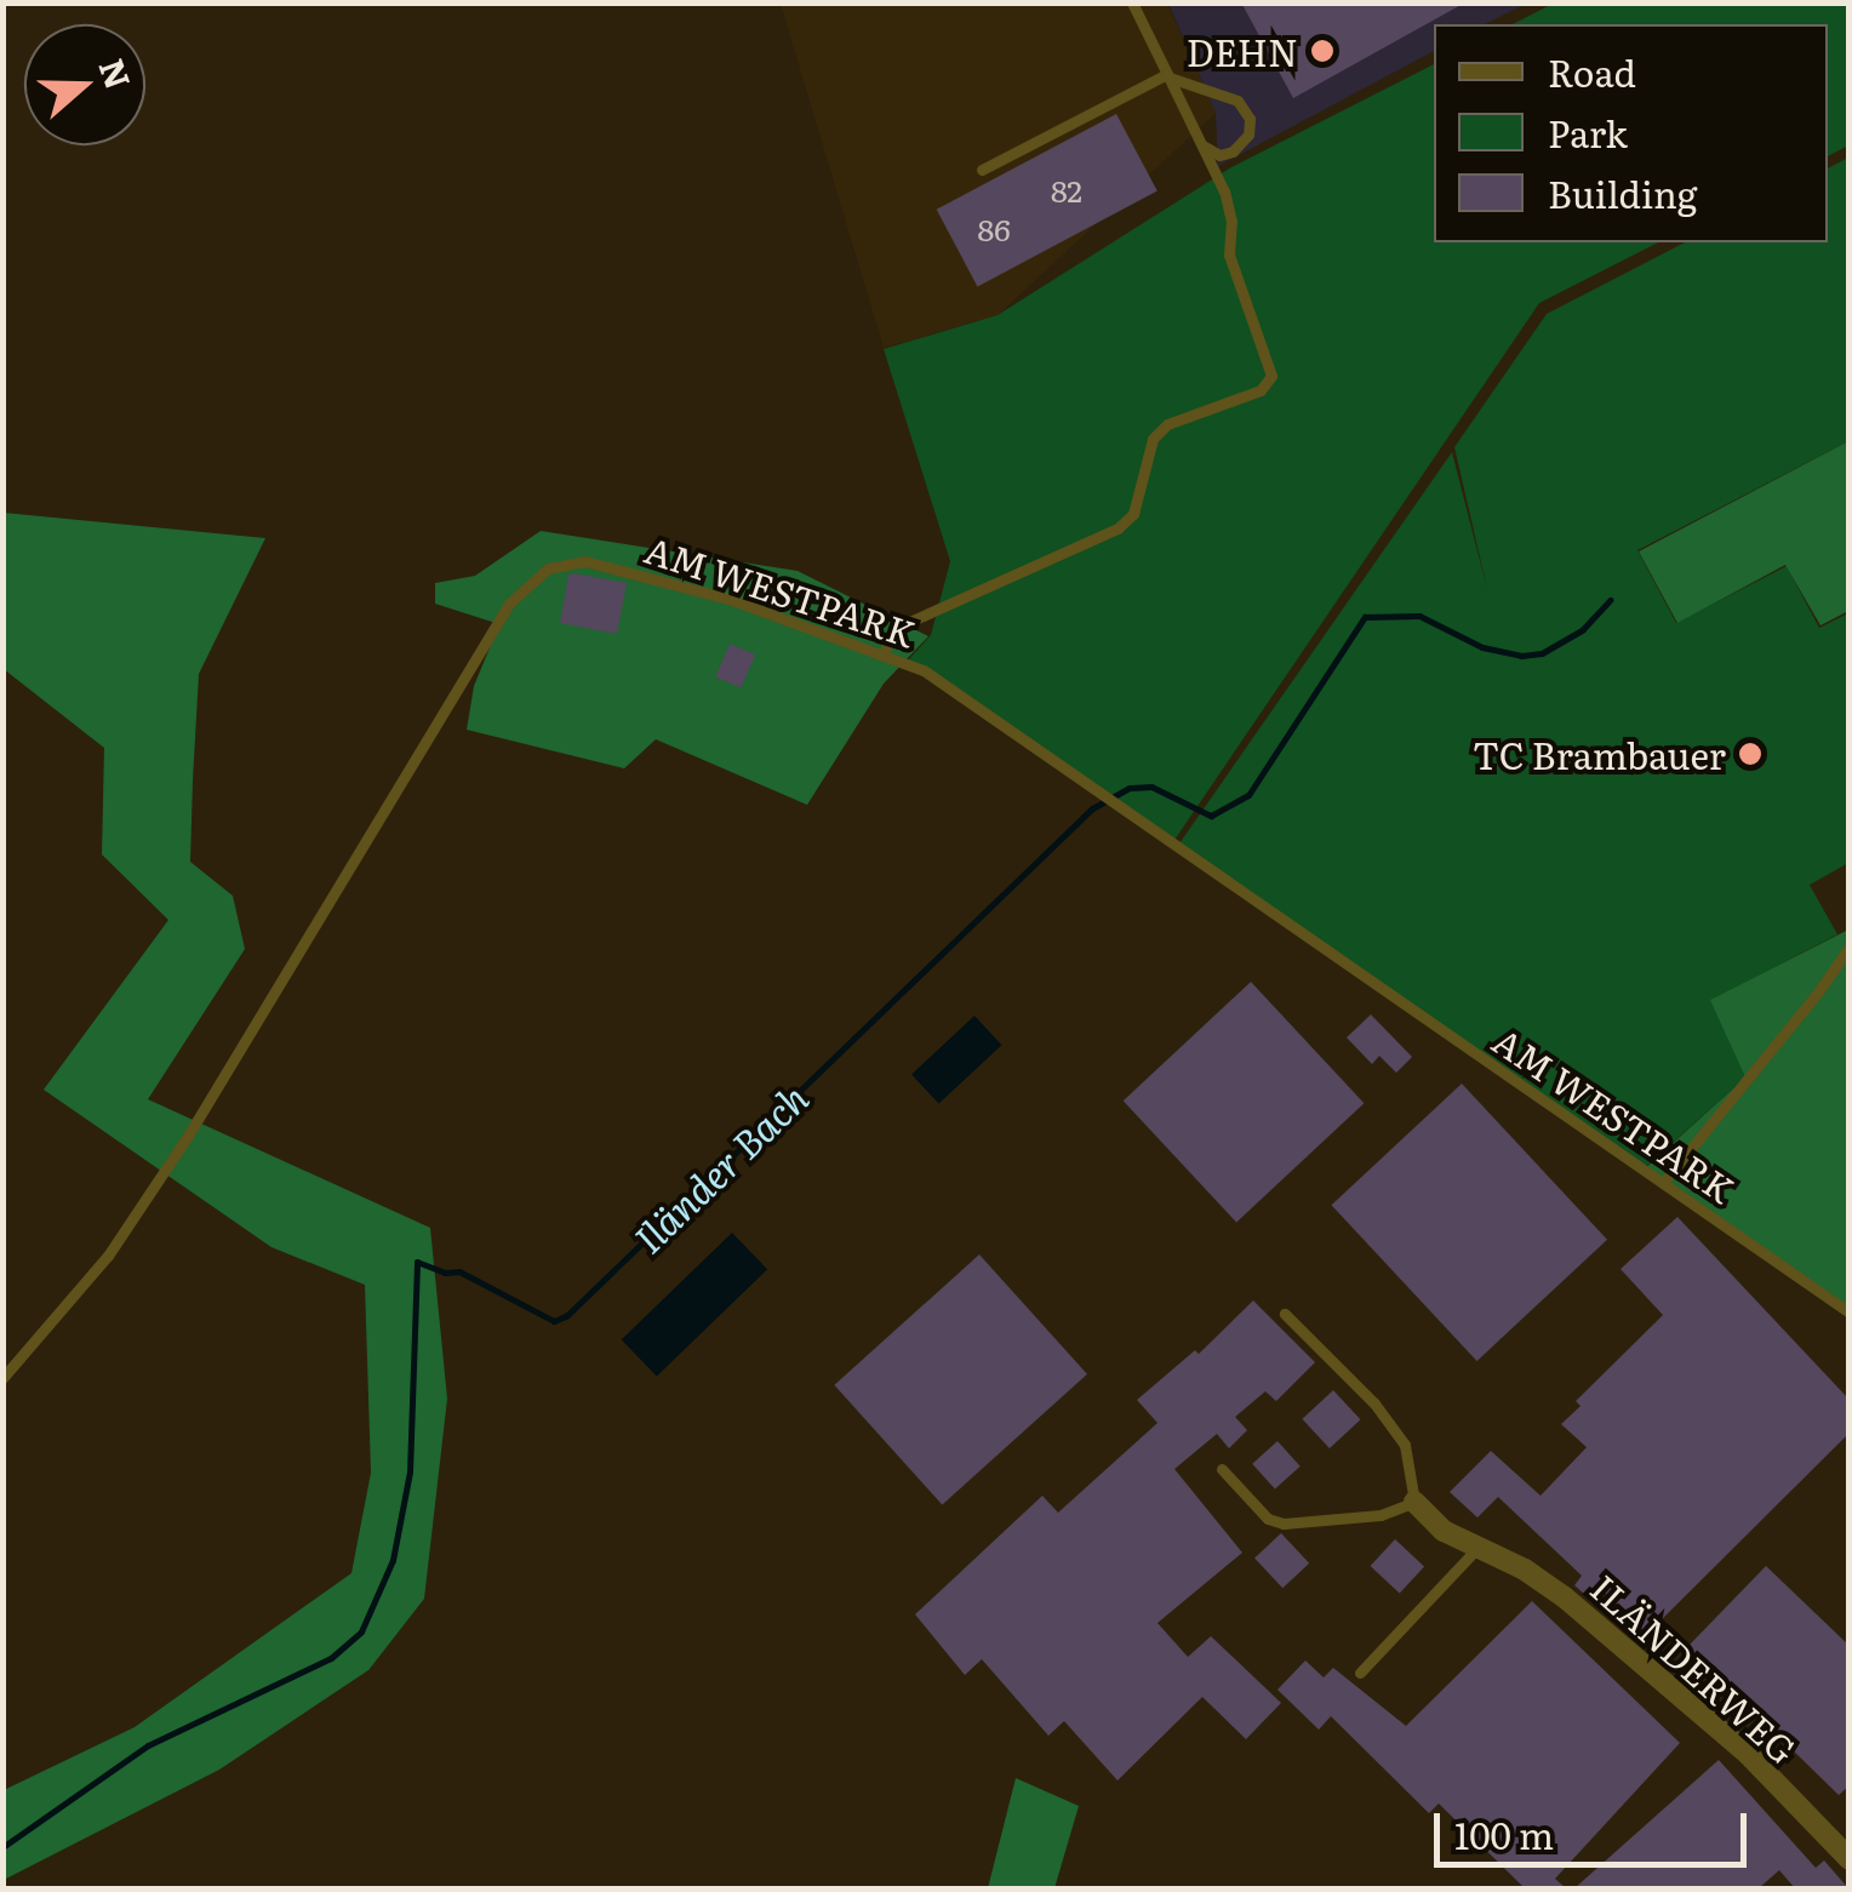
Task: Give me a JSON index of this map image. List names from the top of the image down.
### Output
{
  "streets": {
    "street": ["ILÄNDERWEG"],
    "lane": ["AM WESTPARK"]
  },
  "water": ["Iländer Bach"],
  "places": ["DEHN", "TC Brambauer"],
  "house_numbers": ["82", "86"],
  "legend": ["Road", "Park", "Building"],
  "scale_bar": "100 m",
  "north": "right"
}
